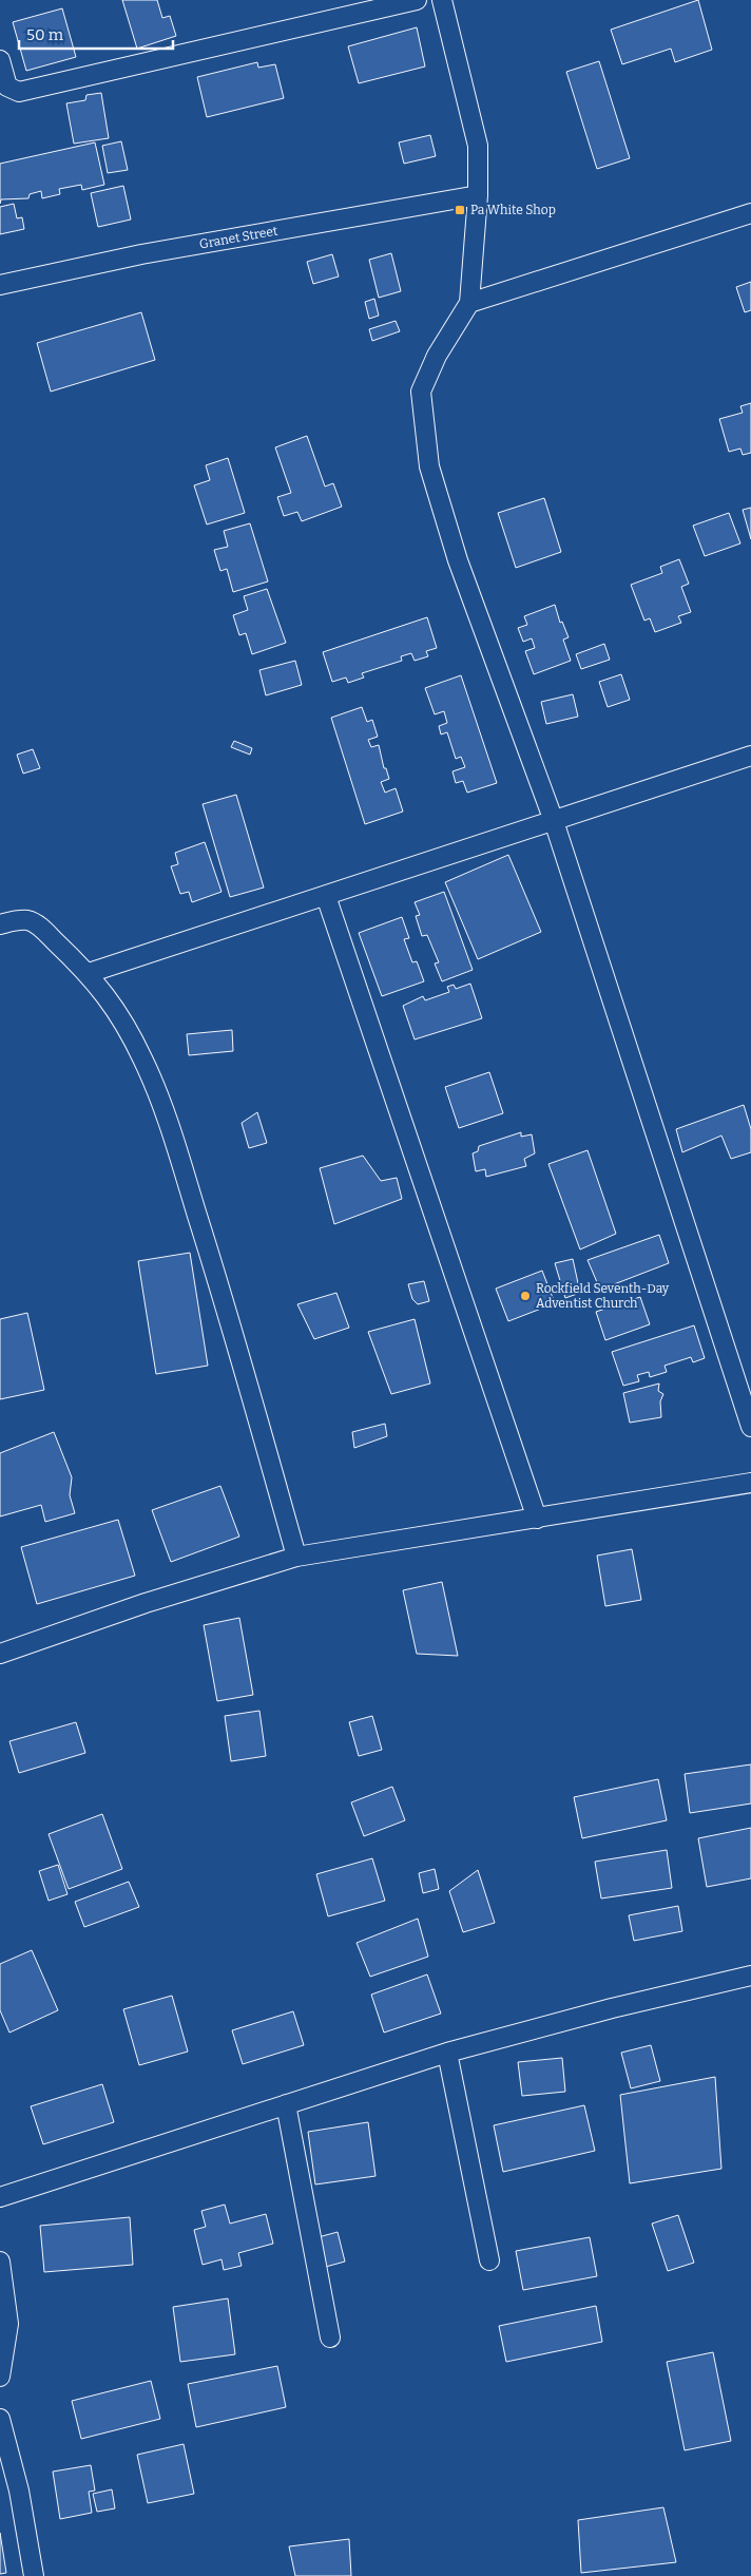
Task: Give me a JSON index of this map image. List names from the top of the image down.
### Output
{
  "streets": {
    "street": ["Granet Street"]
  },
  "places": {
    "transit": ["Pa White Shop"],
    "other": ["Rockfield Seventh-Day Adventist Church"]
  },
  "scale_bar": "50 m"
}
